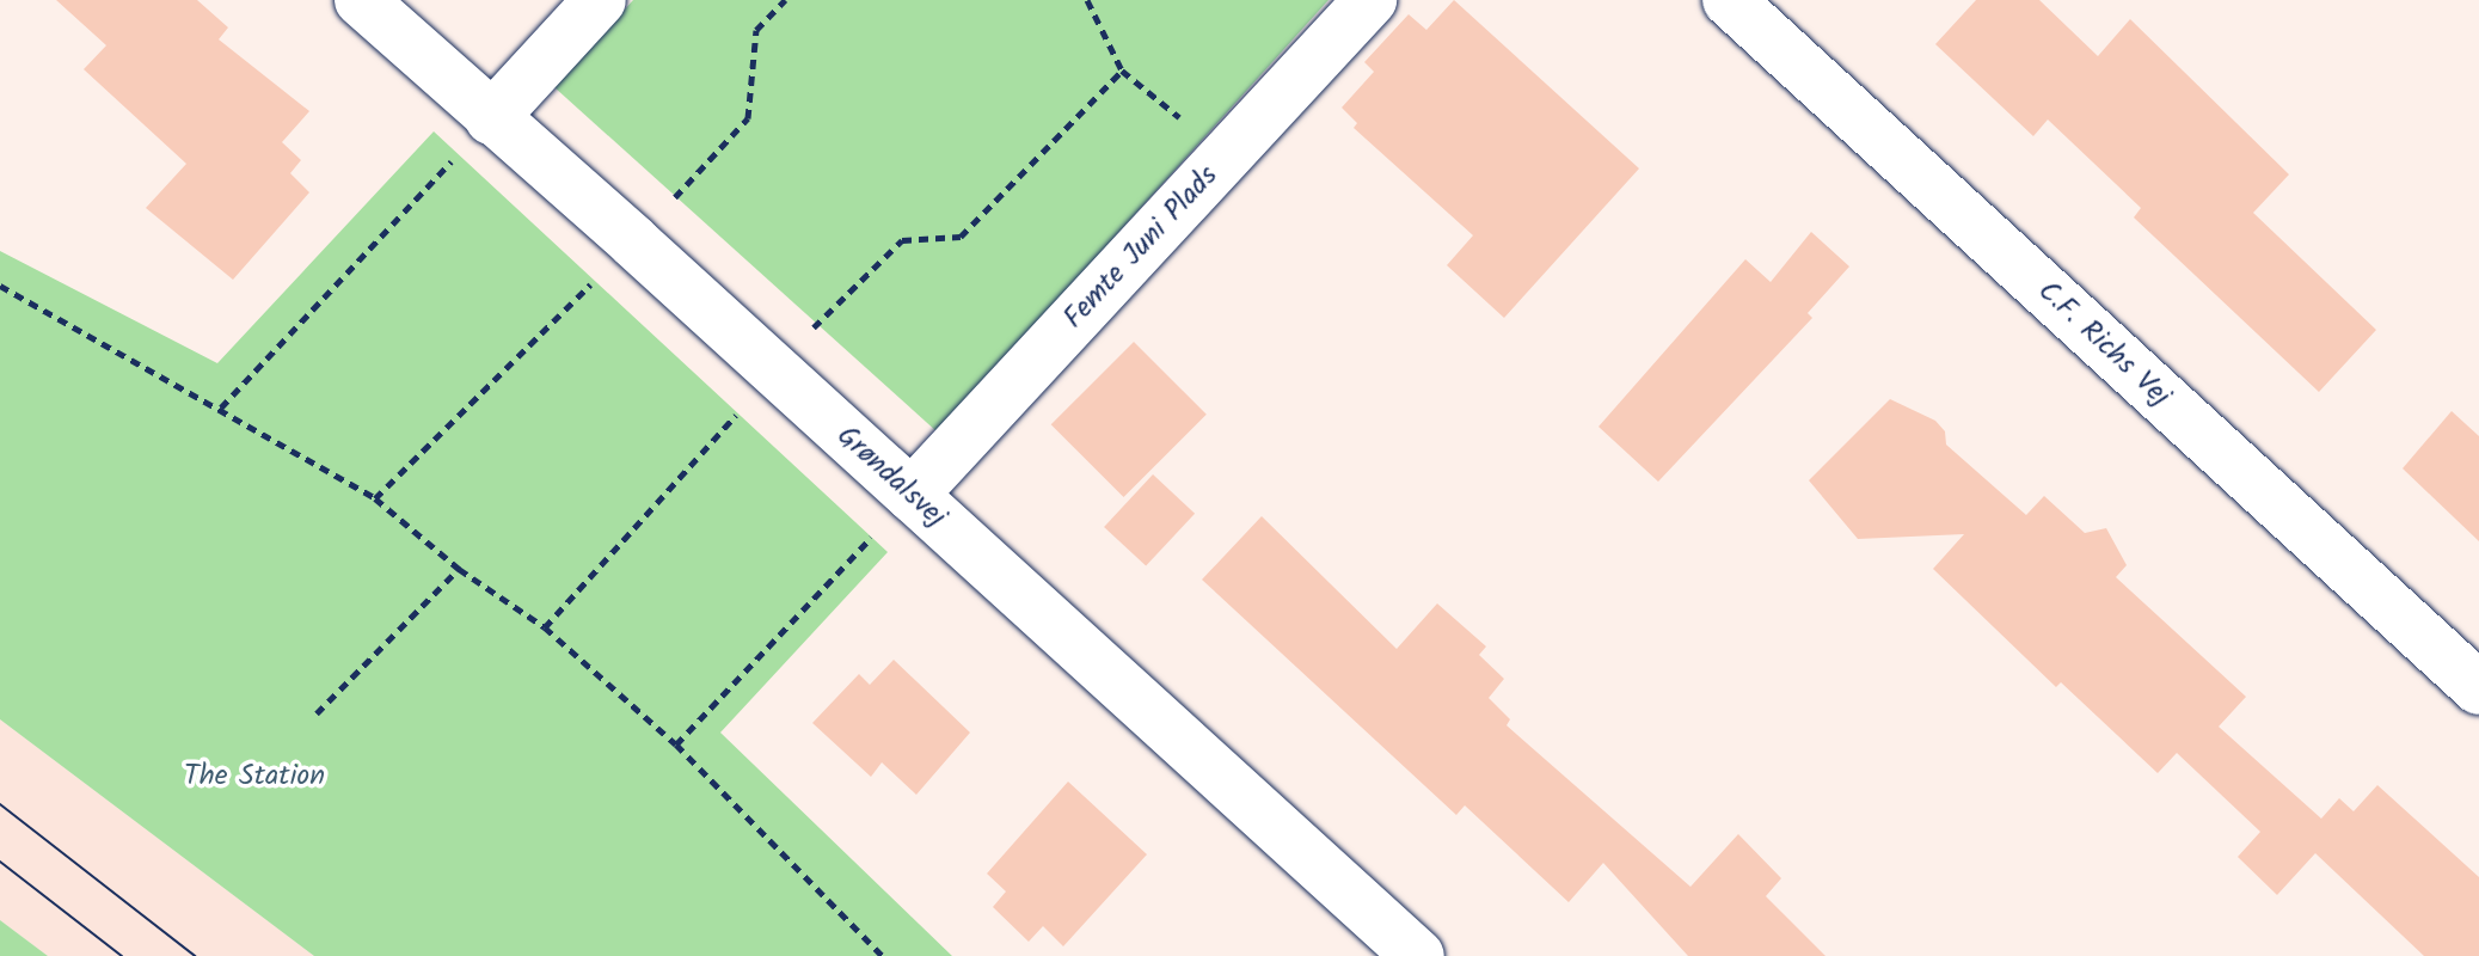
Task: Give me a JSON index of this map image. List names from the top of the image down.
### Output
{
  "streets": {
    "street": ["Femte Juni Plads", "C.F. Richs Vej", "Grøndalsvej"]
  },
  "crossings": [
    ["Femte Juni Plads", "Grøndalsvej"]
  ],
  "parks": ["The Station"]
}
